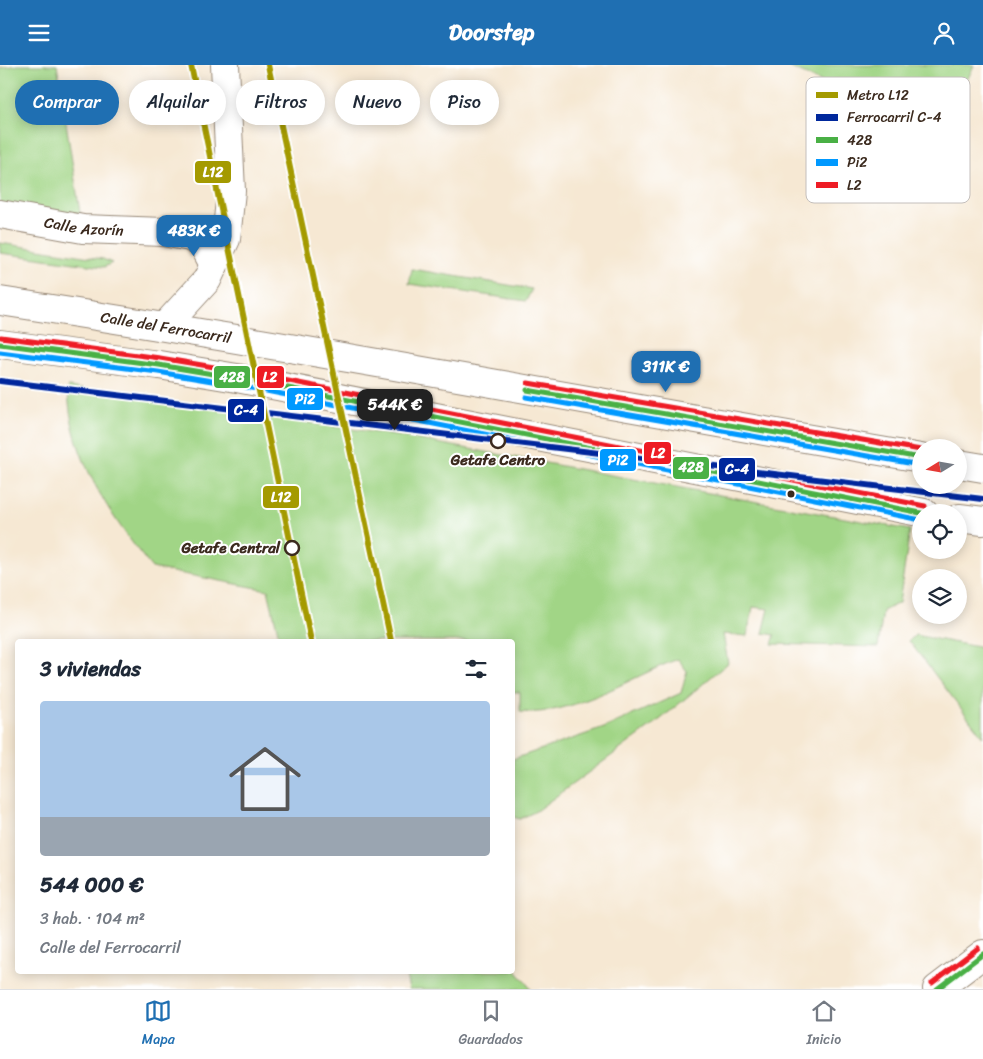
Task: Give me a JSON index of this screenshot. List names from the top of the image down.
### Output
{
  "streets": {
    "street": ["Calle Azorín", "Calle del Ferrocarril"]
  },
  "places": ["Getafe Centro", "Getafe Central"],
  "lines": [
    "metro line L12",
    "transit line L2",
    "transit line 428",
    "transit line Pi2",
    "rail line C-4"
  ],
  "legend": [
    "Metro L12",
    "Ferrocarril C-4",
    "428",
    "Pi2",
    "L2"
  ],
  "north": "left",
  "page": {
    "header": "Doorstep",
    "chip": [
      "Comprar",
      "Alquilar",
      "Filtros",
      "Nuevo",
      "Piso"
    ],
    "price": ["483K €", "311K €", "544K €"],
    "heading": "3 viviendas",
    "list": [
      {
        "name": "544 000 €",
        "note": "3 hab. · 104 m² · Calle del Ferrocarril"
      }
    ],
    "tabs": ["Mapa", "Guardados", "Inicio"]
  }
}
